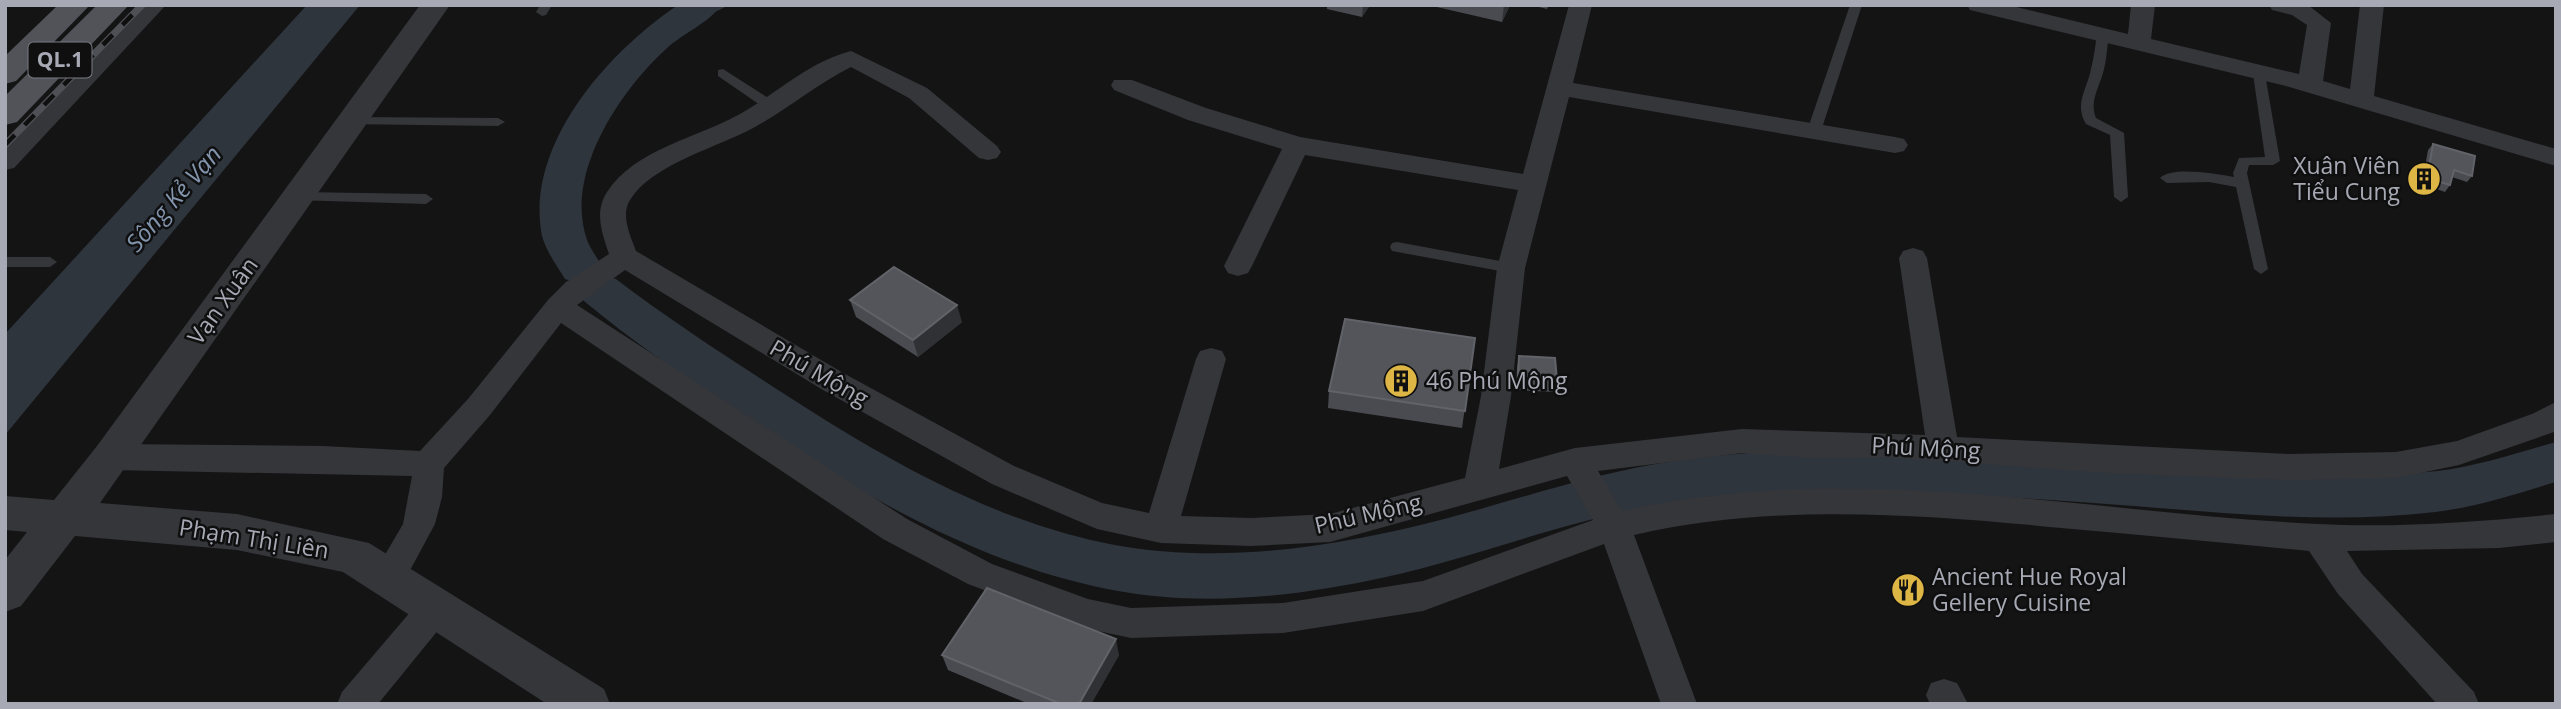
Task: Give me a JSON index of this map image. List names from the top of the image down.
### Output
{
  "streets": {
    "main road": ["QL.1"],
    "street": ["Vạn Xuân", "Phú Mộng", "Phạm Thị Liên"]
  },
  "crossings": [
    ["Vạn Xuân", "Phạm Thị Liên"]
  ],
  "water": ["Sông Kẻ Vạn"],
  "places": {
    "building": ["Xuân Viên Tiểu Cung", "46 Phú Mộng"],
    "restaurant": ["Ancient Hue Royal Gellery Cuisine"]
  }
}
